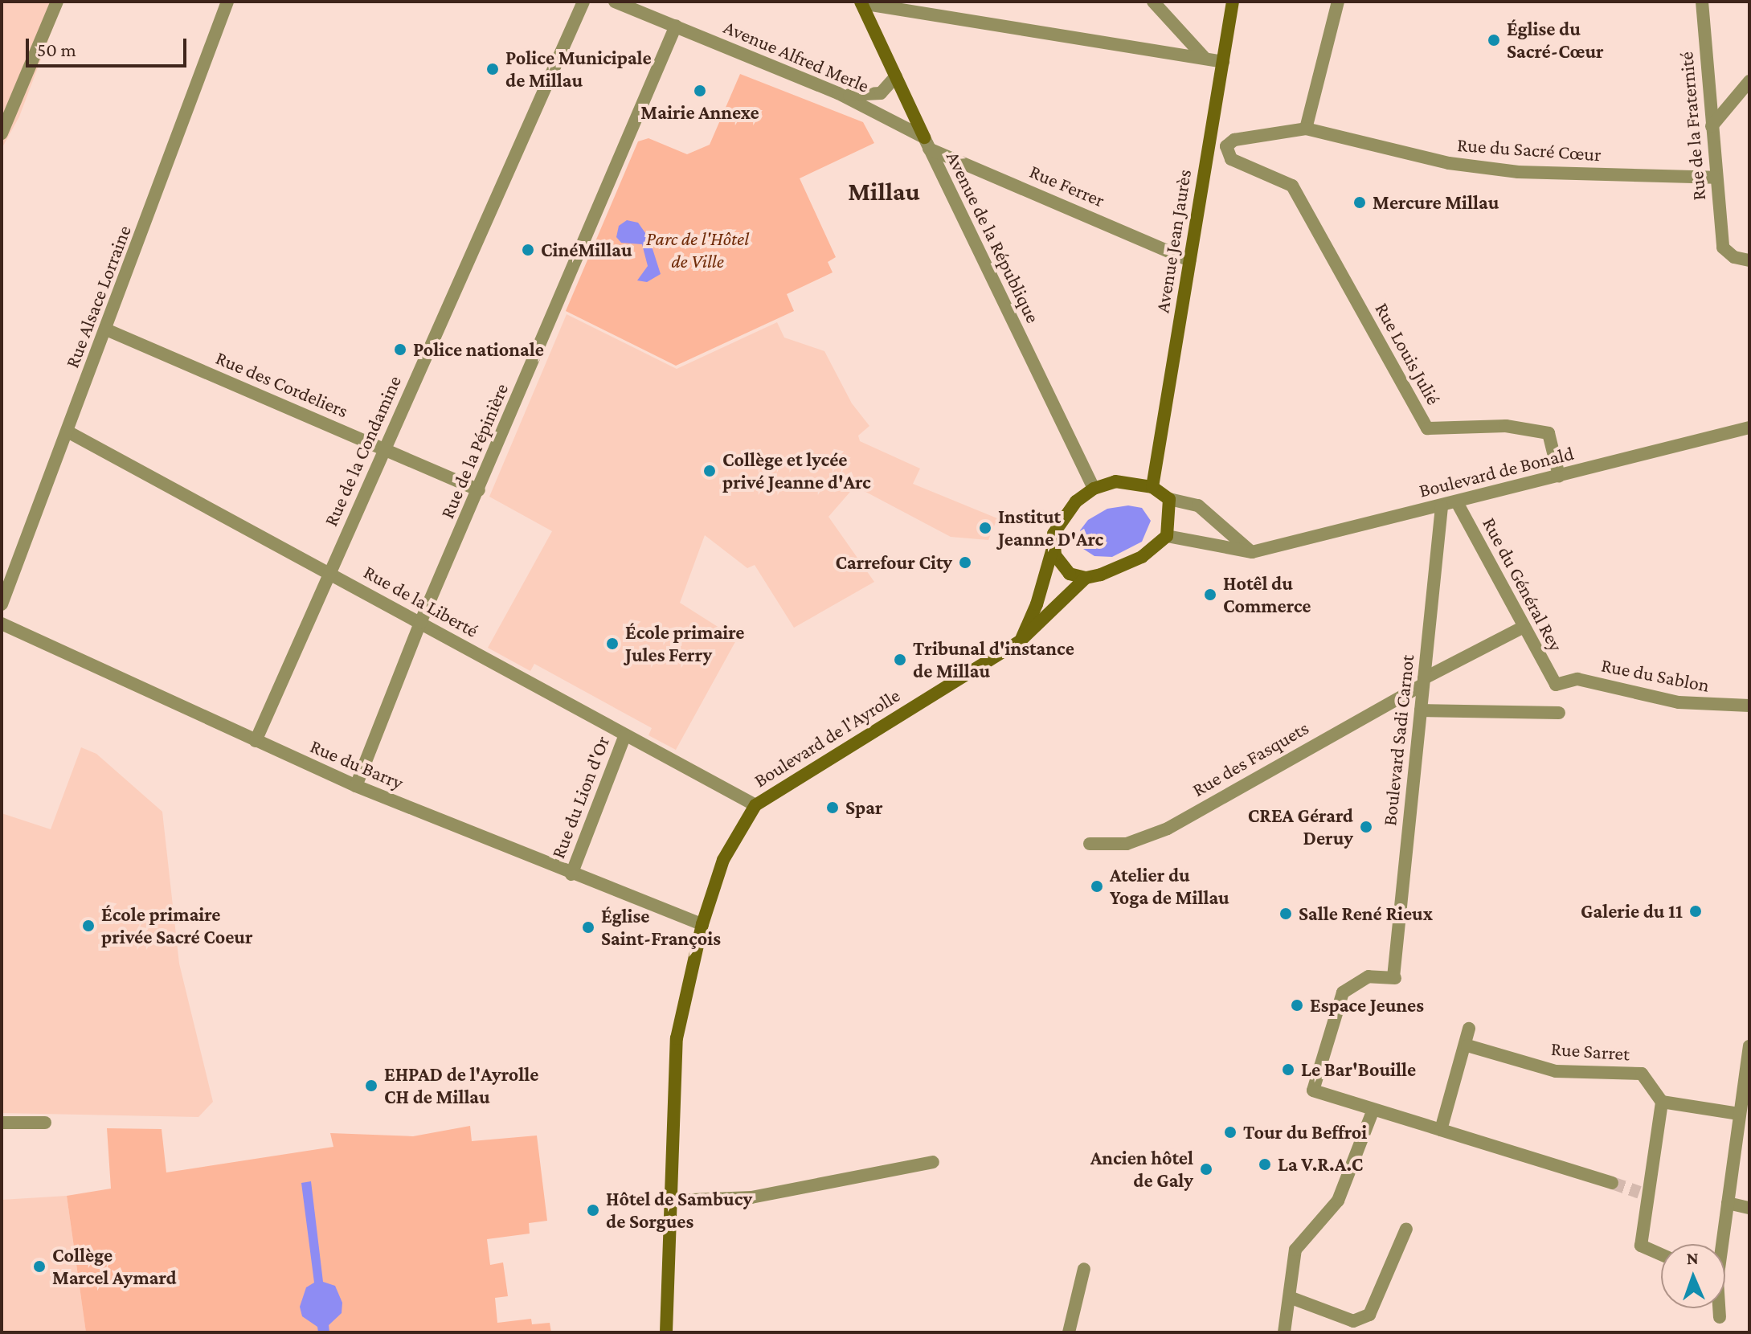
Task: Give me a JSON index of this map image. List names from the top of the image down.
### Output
{
  "streets": {
    "main road": ["Avenue de la République", "Avenue Jean Jaurès", "Boulevard de l'Ayrolle"],
    "street": [
      "Avenue Alfred Merle",
      "Rue de la Fraternité",
      "Rue du Sacré Cœur",
      "Rue Ferrer",
      "Rue Alsace Lorraine",
      "Rue Louis Julié",
      "Rue des Cordeliers",
      "Rue de la Condamine",
      "Rue de la Pépinière",
      "Boulevard de Bonald",
      "Rue du Général Rey",
      "Rue de la Liberté",
      "Rue du Sablon",
      "Boulevard Sadi Carnot",
      "Rue des Fasquets",
      "Rue du Barry",
      "Rue du Lion d'Or",
      "Rue Sarret"
    ]
  },
  "crossings": [
    ["Avenue Alfred Merle", "Rue Ferrer"],
    ["Avenue Alfred Merle", "Avenue de la République"],
    ["Avenue Alfred Merle", "Rue de la Pépinière"],
    ["Rue de la Fraternité", "Rue du Sacré Cœur"],
    ["Rue Ferrer", "Avenue de la République"],
    ["Rue Ferrer", "Avenue Jean Jaurès"],
    ["Avenue de la République", "Avenue Jean Jaurès"],
    ["Avenue de la République", "Boulevard de Bonald"],
    ["Avenue de la République", "Boulevard de l'Ayrolle"],
    ["Avenue Jean Jaurès", "Boulevard de Bonald"],
    ["Avenue Jean Jaurès", "Boulevard de l'Ayrolle"],
    ["Rue Alsace Lorraine", "Rue des Cordeliers"],
    ["Rue Alsace Lorraine", "Rue de la Liberté"],
    ["Rue Louis Julié", "Boulevard de Bonald"],
    ["Rue des Cordeliers", "Rue de la Condamine"],
    ["Rue des Cordeliers", "Rue de la Pépinière"],
    ["Rue de la Condamine", "Rue de la Liberté"],
    ["Rue de la Condamine", "Rue du Barry"],
    ["Rue de la Pépinière", "Rue de la Liberté"],
    ["Rue de la Pépinière", "Rue du Barry"],
    ["Boulevard de Bonald", "Rue du Général Rey"],
    ["Boulevard de Bonald", "Boulevard de l'Ayrolle"],
    ["Boulevard de Bonald", "Boulevard Sadi Carnot"],
    ["Rue du Général Rey", "Rue du Sablon"],
    ["Rue du Général Rey", "Rue des Fasquets"],
    ["Rue de la Liberté", "Boulevard de l'Ayrolle"],
    ["Rue de la Liberté", "Rue du Lion d'Or"],
    ["Boulevard de l'Ayrolle", "Rue du Barry"],
    ["Boulevard Sadi Carnot", "Rue des Fasquets"],
    ["Rue du Barry", "Rue du Lion d'Or"]
  ],
  "districts": ["Millau"],
  "parks": ["Parc de l'Hôtel de Ville"],
  "places": [
    "Église du Sacré-Cœur",
    "Police Municipale de Millau",
    "Mairie Annexe",
    "Mercure Millau",
    "CinéMillau",
    "Police nationale",
    "Collège et lycée privé Jeanne d'Arc",
    "Institut Jeanne D'Arc",
    "Carrefour City",
    "Hotêl du Commerce",
    "École primaire Jules Ferry",
    "Tribunal d'instance de Millau",
    "Spar",
    "CREA Gérard Deruy",
    "Atelier du Yoga de Millau",
    "Galerie du 11",
    "Salle René Rieux",
    "École primaire privée Sacré Coeur",
    "Église Saint-François",
    "Espace Jeunes",
    "Le Bar'Bouille",
    "EHPAD de l'Ayrolle CH de Millau",
    "Tour du Beffroi",
    "La V.R.A.C",
    "Ancien hôtel de Galy",
    "Hôtel de Sambucy de Sorgues",
    "Collège Marcel Aymard"
  ],
  "scale_bar": "50 m",
  "north": "top"
}
